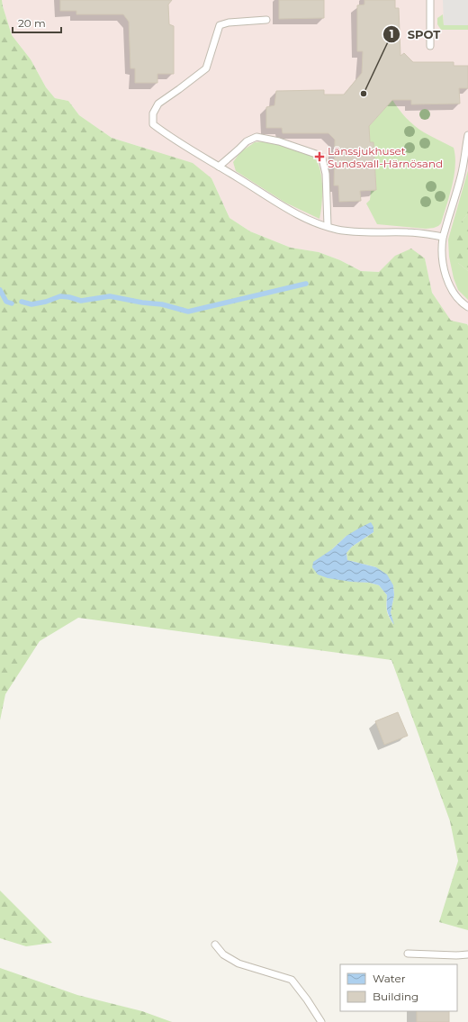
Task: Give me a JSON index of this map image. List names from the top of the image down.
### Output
{
  "places": {
    "other": ["SPOT"],
    "health": ["Länssjukhuset Sundsvall-Härnösand"]
  },
  "legend": ["Water", "Building"],
  "scale_bar": "20 m"
}
